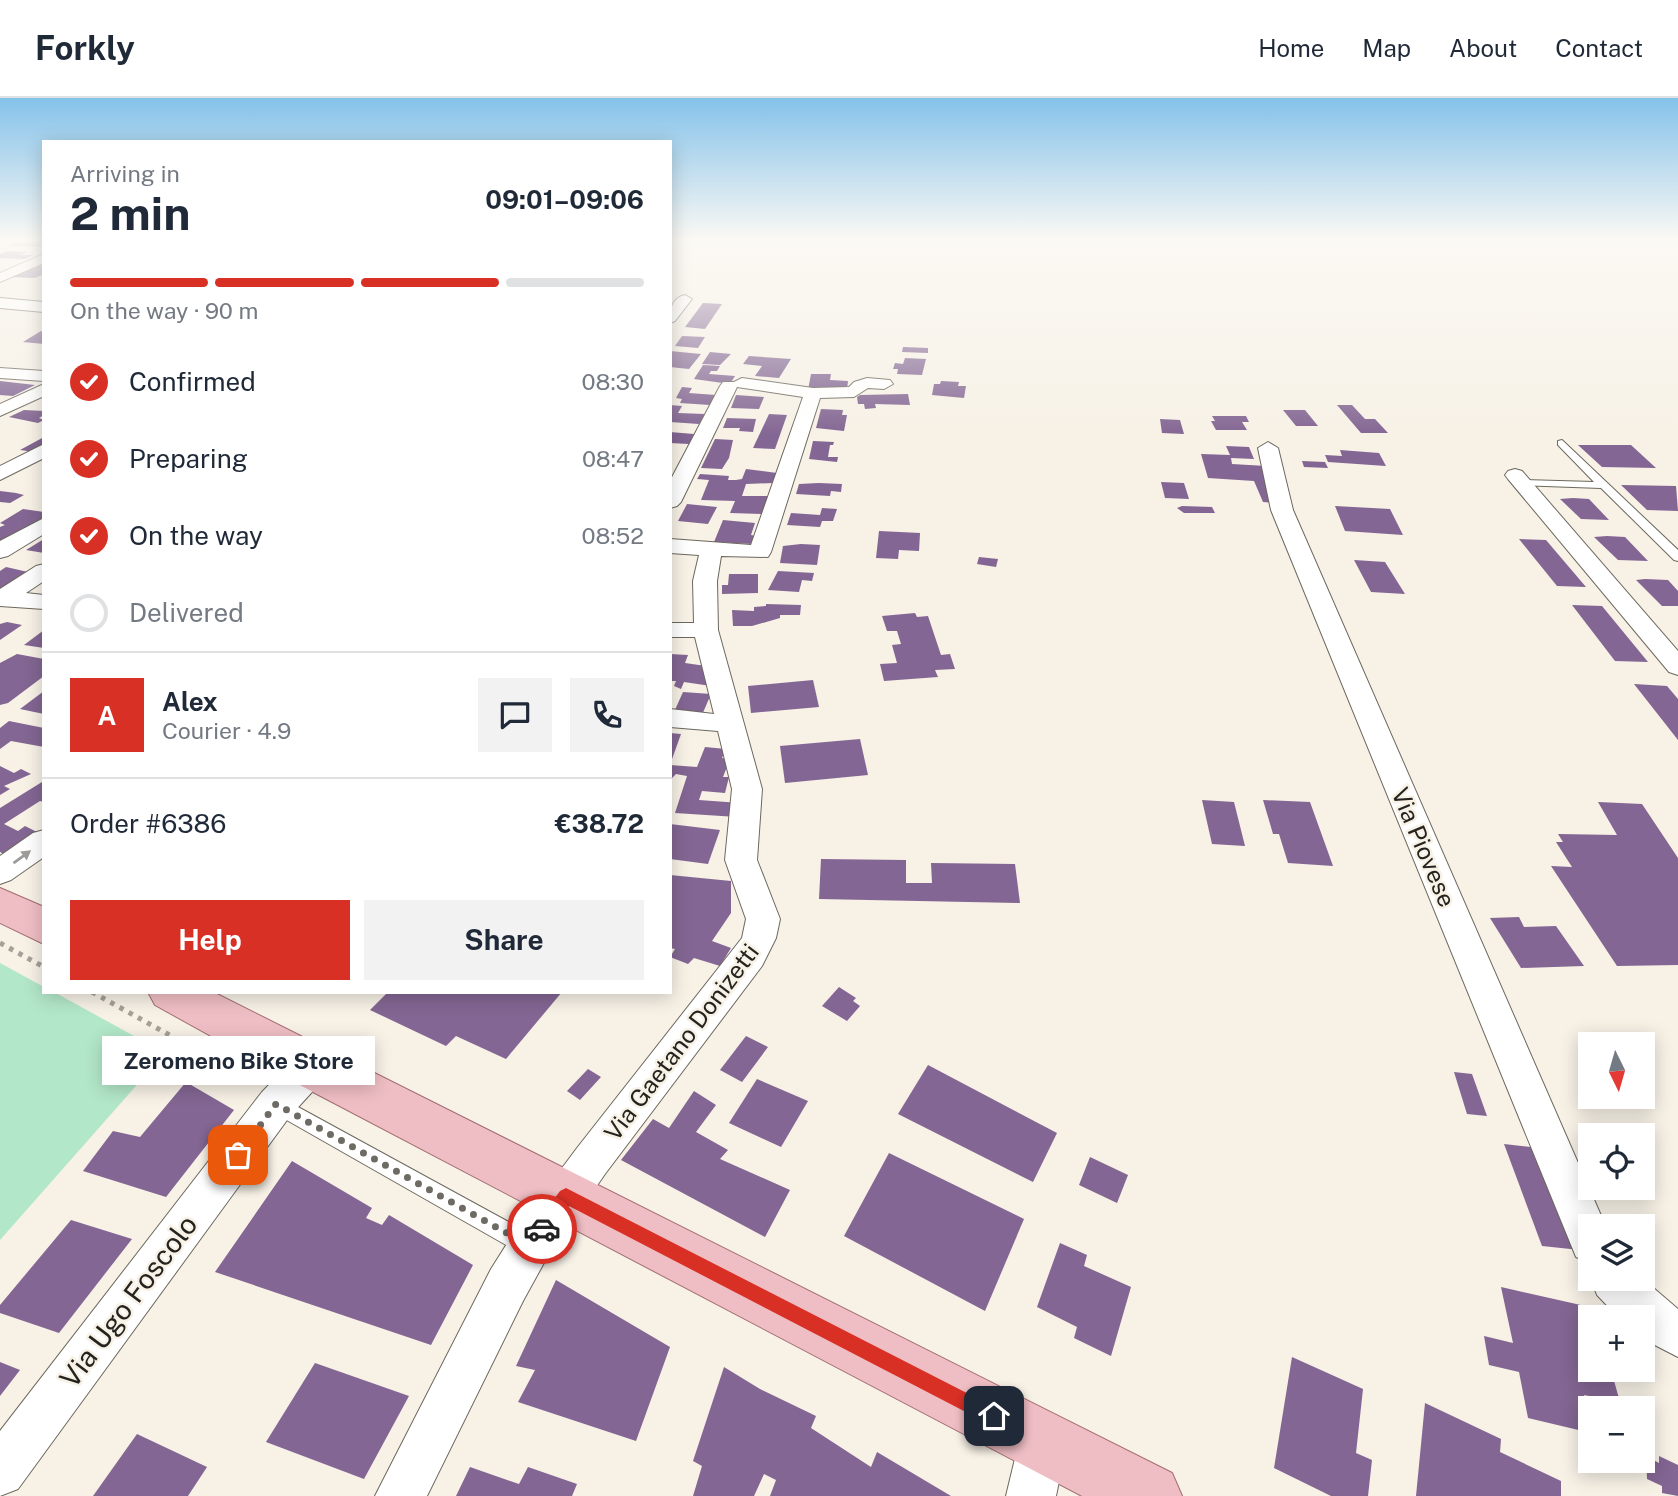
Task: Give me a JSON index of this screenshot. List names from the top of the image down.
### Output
{
  "streets": {
    "street": ["Via Piovese", "Via Gaetano Donizetti", "Via Ugo Foscolo"]
  },
  "places": ["Zeromeno Bike Store"],
  "north": "bottom",
  "page": {
    "header": "Forkly",
    "nav": [
      "Home",
      "Map",
      "About",
      "Contact"
    ],
    "heading": ["2 min", "Arriving in", "09:01–09:06"],
    "panel": [
      "Alex",
      "Courier · 4.9",
      "Order #6386",
      "€38.72"
    ],
    "bar": "On the way · 90 m",
    "list": [
      ["Confirmed", "08:30"],
      ["Preparing", "08:47"],
      ["On the way", "08:52"],
      "Delivered"
    ],
    "round": "A",
    "buttons": ["Help", "Share"],
    "map_buttons": ["+", "−"],
    "bubble": "Zeromeno Bike Store"
  }
}
